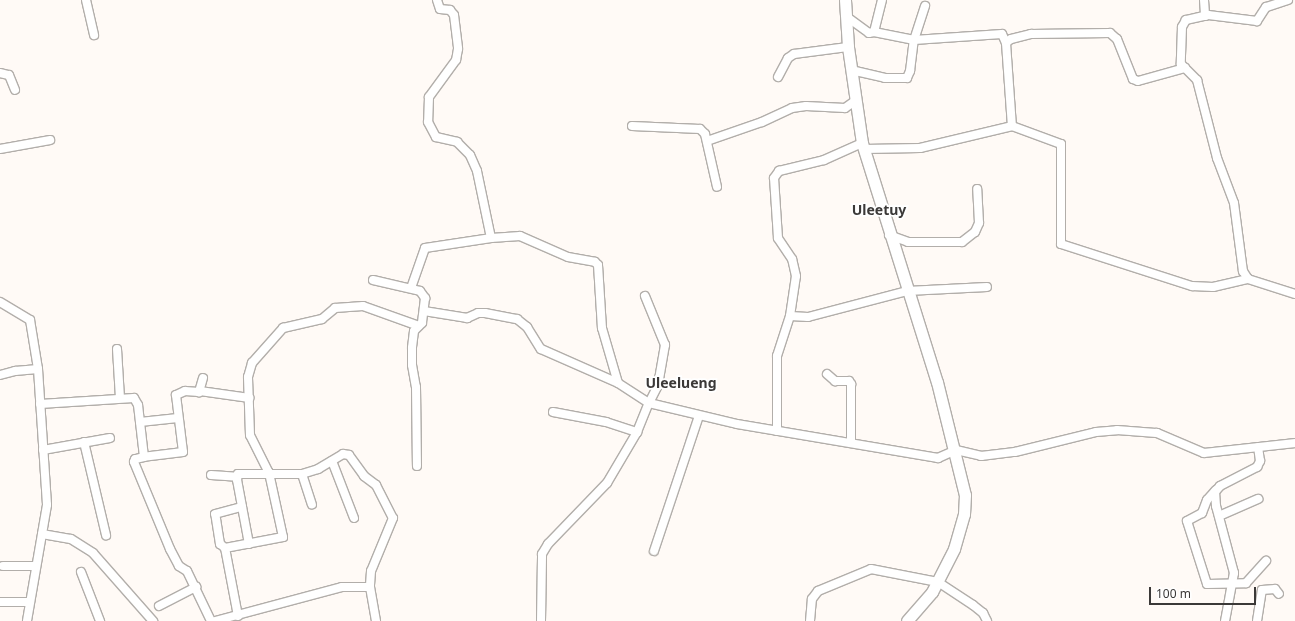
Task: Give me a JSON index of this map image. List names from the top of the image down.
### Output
{
  "districts": ["Uleetuy", "Uleelueng"],
  "scale_bar": "100 m"
}
